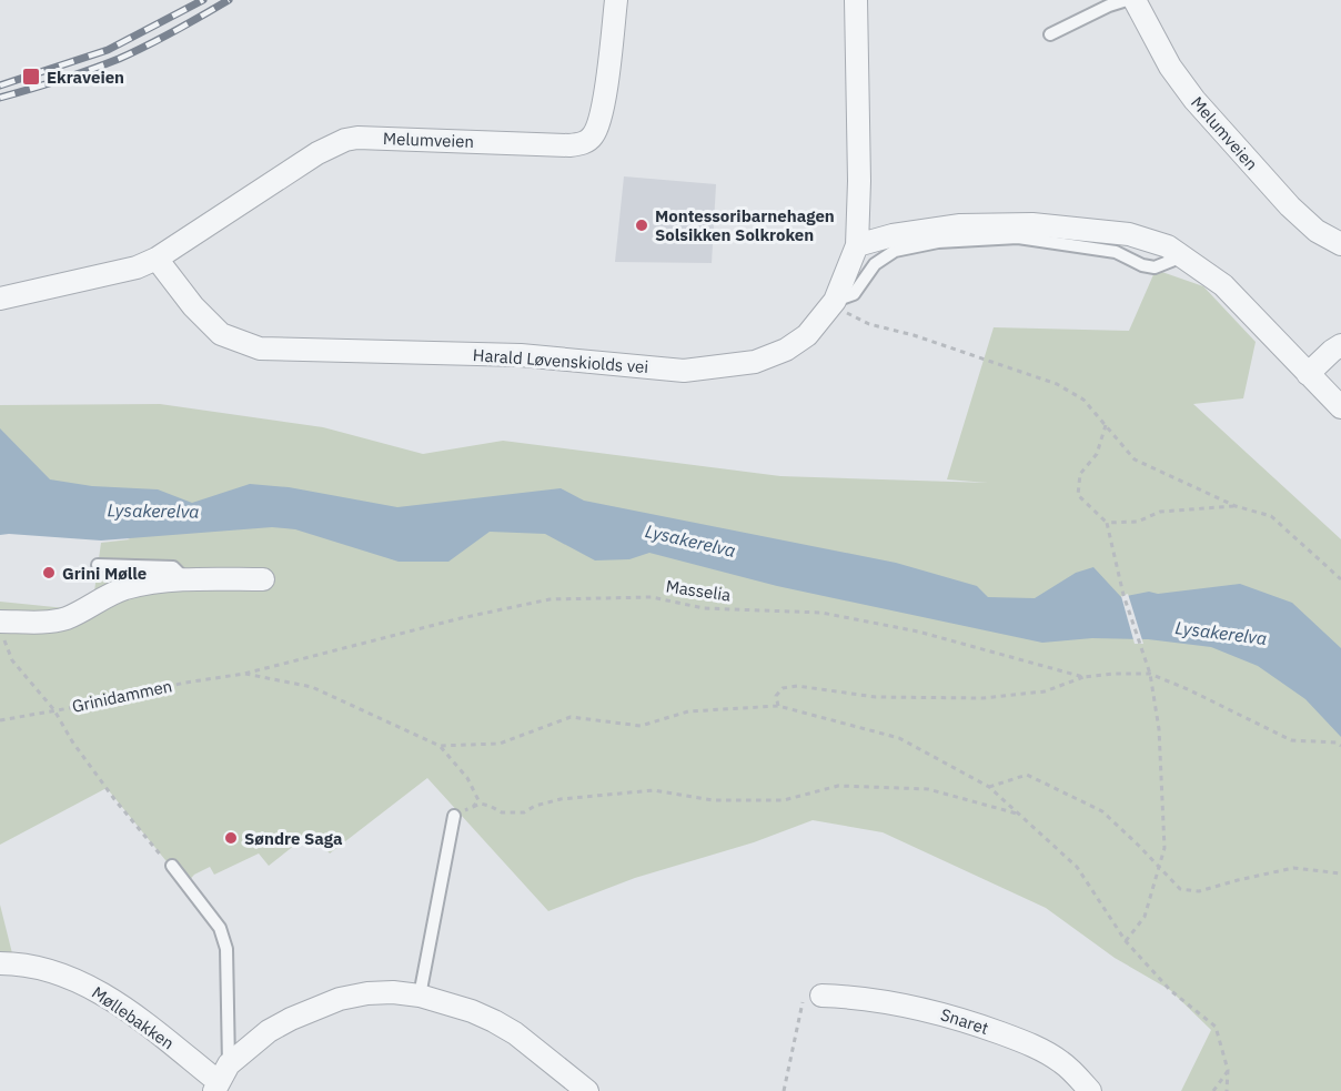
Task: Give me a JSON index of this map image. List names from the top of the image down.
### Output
{
  "streets": {
    "street": [
      "Melumveien",
      "Harald Løvenskiolds vei",
      "Møllebakken",
      "Snaret"
    ],
    "path": ["Masselia", "Grinidammen"]
  },
  "crossings": [
    ["Melumveien", "Harald Løvenskiolds vei"],
    ["Masselia", "Grinidammen"]
  ],
  "water": ["Lysakerelva"],
  "places": {
    "transit": ["Ekraveien"],
    "other": ["Montessoribarnehagen Solsikken Solkroken", "Grini Mølle", "Søndre Saga"]
  }
}
